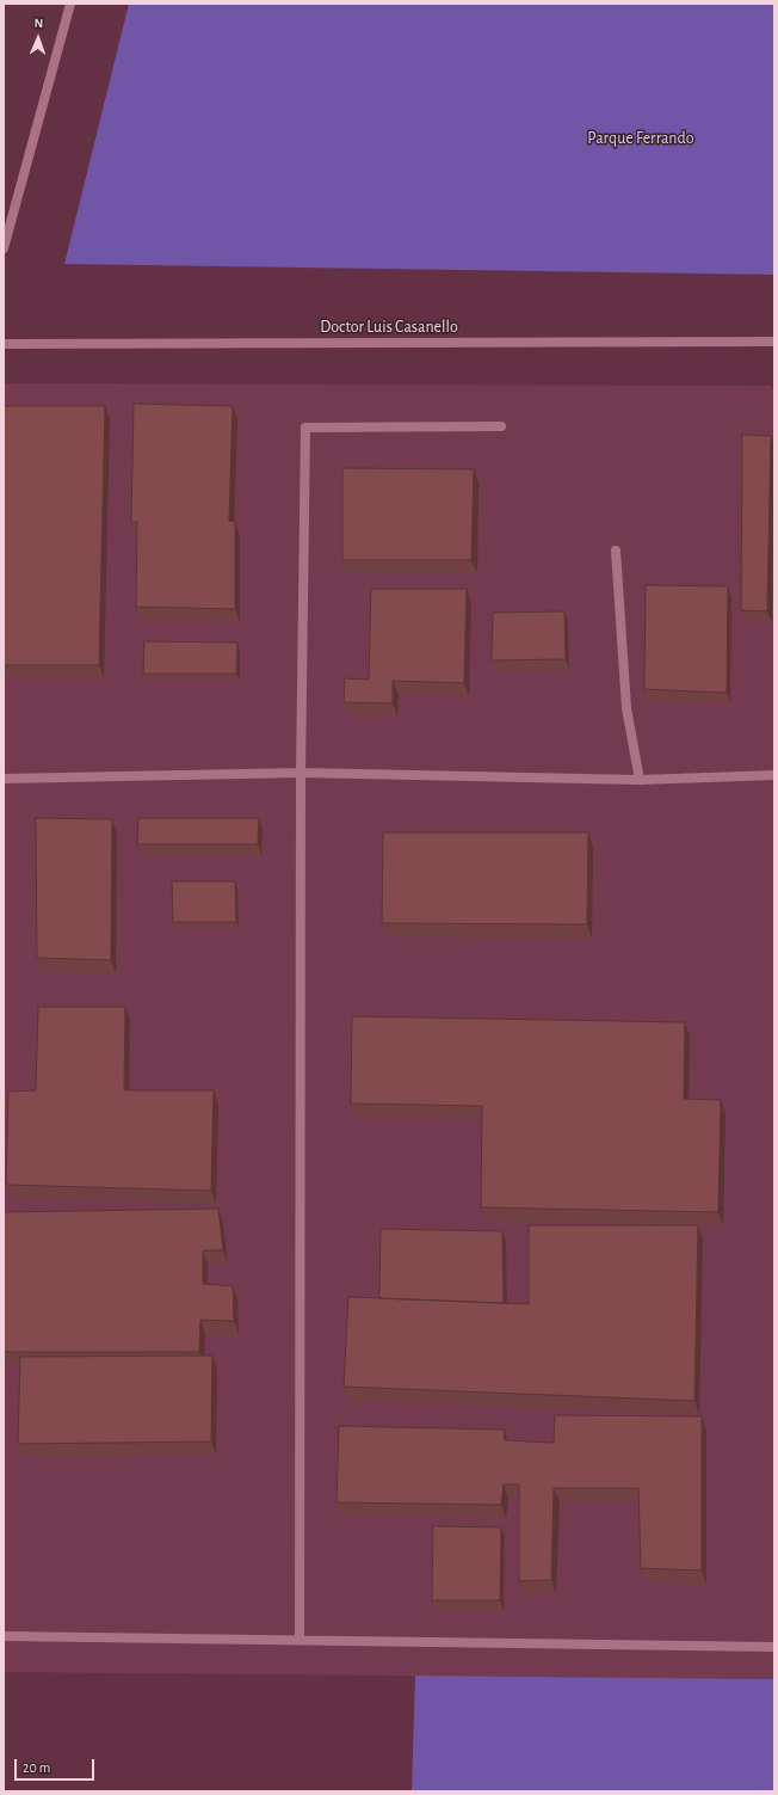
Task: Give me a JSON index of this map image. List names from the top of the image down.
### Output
{
  "streets": {
    "street": ["Doctor Luis Casanello"]
  },
  "parks": ["Parque Ferrando"],
  "scale_bar": "20 m",
  "north": "top"
}
